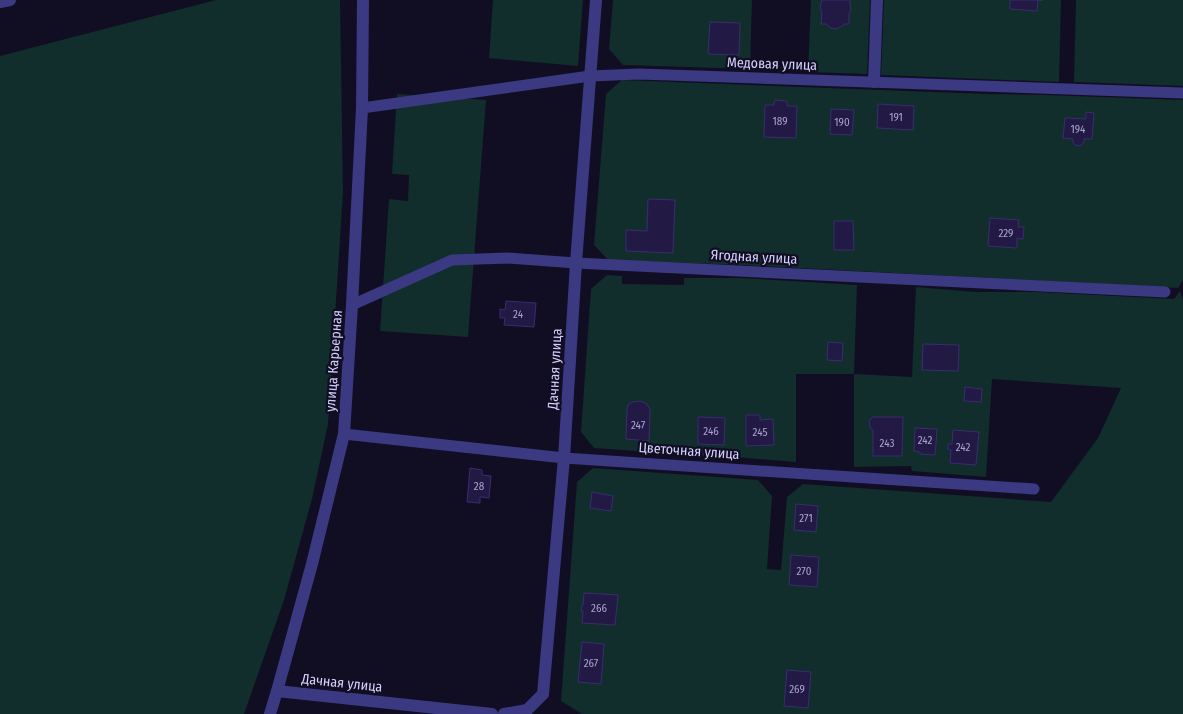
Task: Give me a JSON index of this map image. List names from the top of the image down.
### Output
{
  "streets": {
    "street": ["улица Карьерная", "Дачная улица"],
    "lane": ["Медовая улица", "Ягодная улица", "Цветочная улица"]
  },
  "crossings": [
    ["Медовая улица", "улица Карьерная"],
    ["Медовая улица", "Дачная улица"],
    ["Ягодная улица", "улица Карьерная"],
    ["Ягодная улица", "Дачная улица"],
    ["улица Карьерная", "Дачная улица"],
    ["улица Карьерная", "Цветочная улица"],
    ["Дачная улица", "Цветочная улица"]
  ],
  "house_numbers": [
    "191",
    "189",
    "190",
    "194",
    "229",
    "24",
    "247",
    "246",
    "245",
    "242",
    "243",
    "242",
    "28",
    "271",
    "270",
    "266",
    "267",
    "269"
  ]
}
